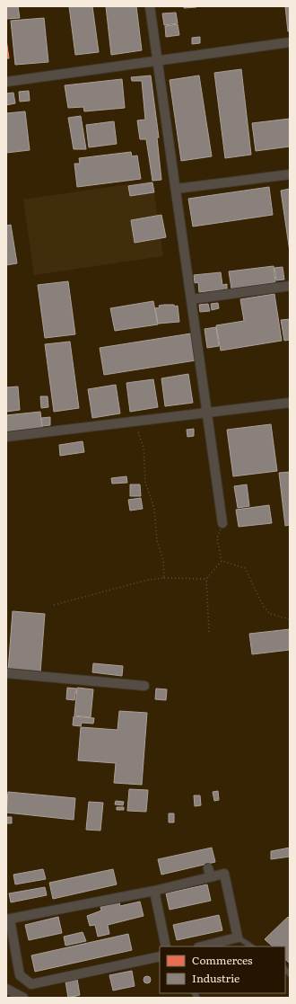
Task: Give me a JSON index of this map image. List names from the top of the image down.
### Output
{
  "legend": ["Commerces", "Industrie"]
}
